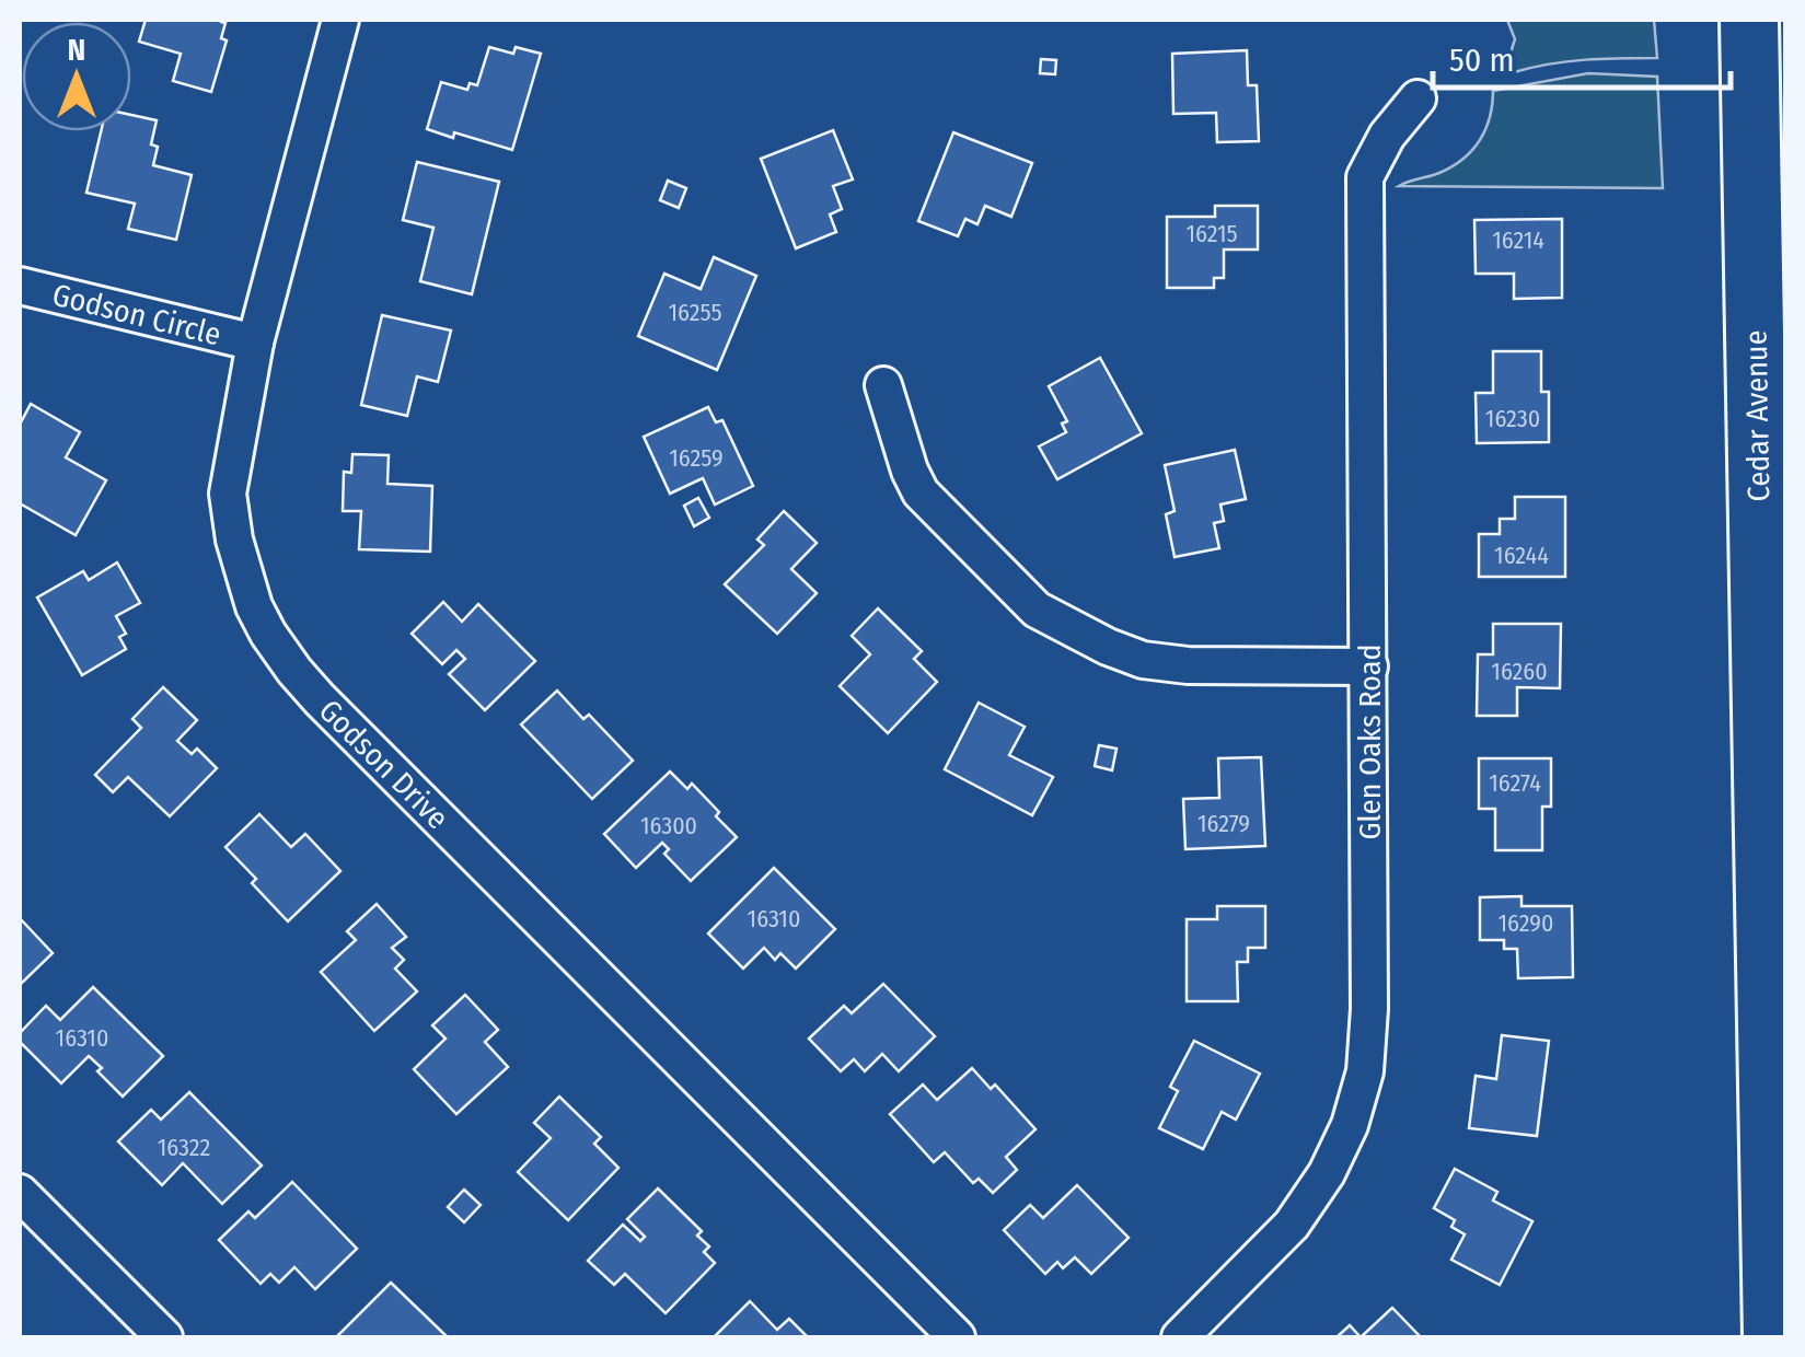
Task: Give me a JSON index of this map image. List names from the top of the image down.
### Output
{
  "streets": {
    "main road": ["Cedar Avenue"],
    "street": ["Godson Circle", "Glen Oaks Road", "Godson Drive"]
  },
  "crossings": [
    ["Godson Circle", "Godson Drive"]
  ],
  "house_numbers": [
    "16215",
    "16214",
    "16255",
    "16230",
    "16259",
    "16244",
    "16260",
    "16274",
    "16279",
    "16300",
    "16310",
    "16290",
    "16310",
    "16322"
  ],
  "scale_bar": "50 m",
  "north": "top"
}
